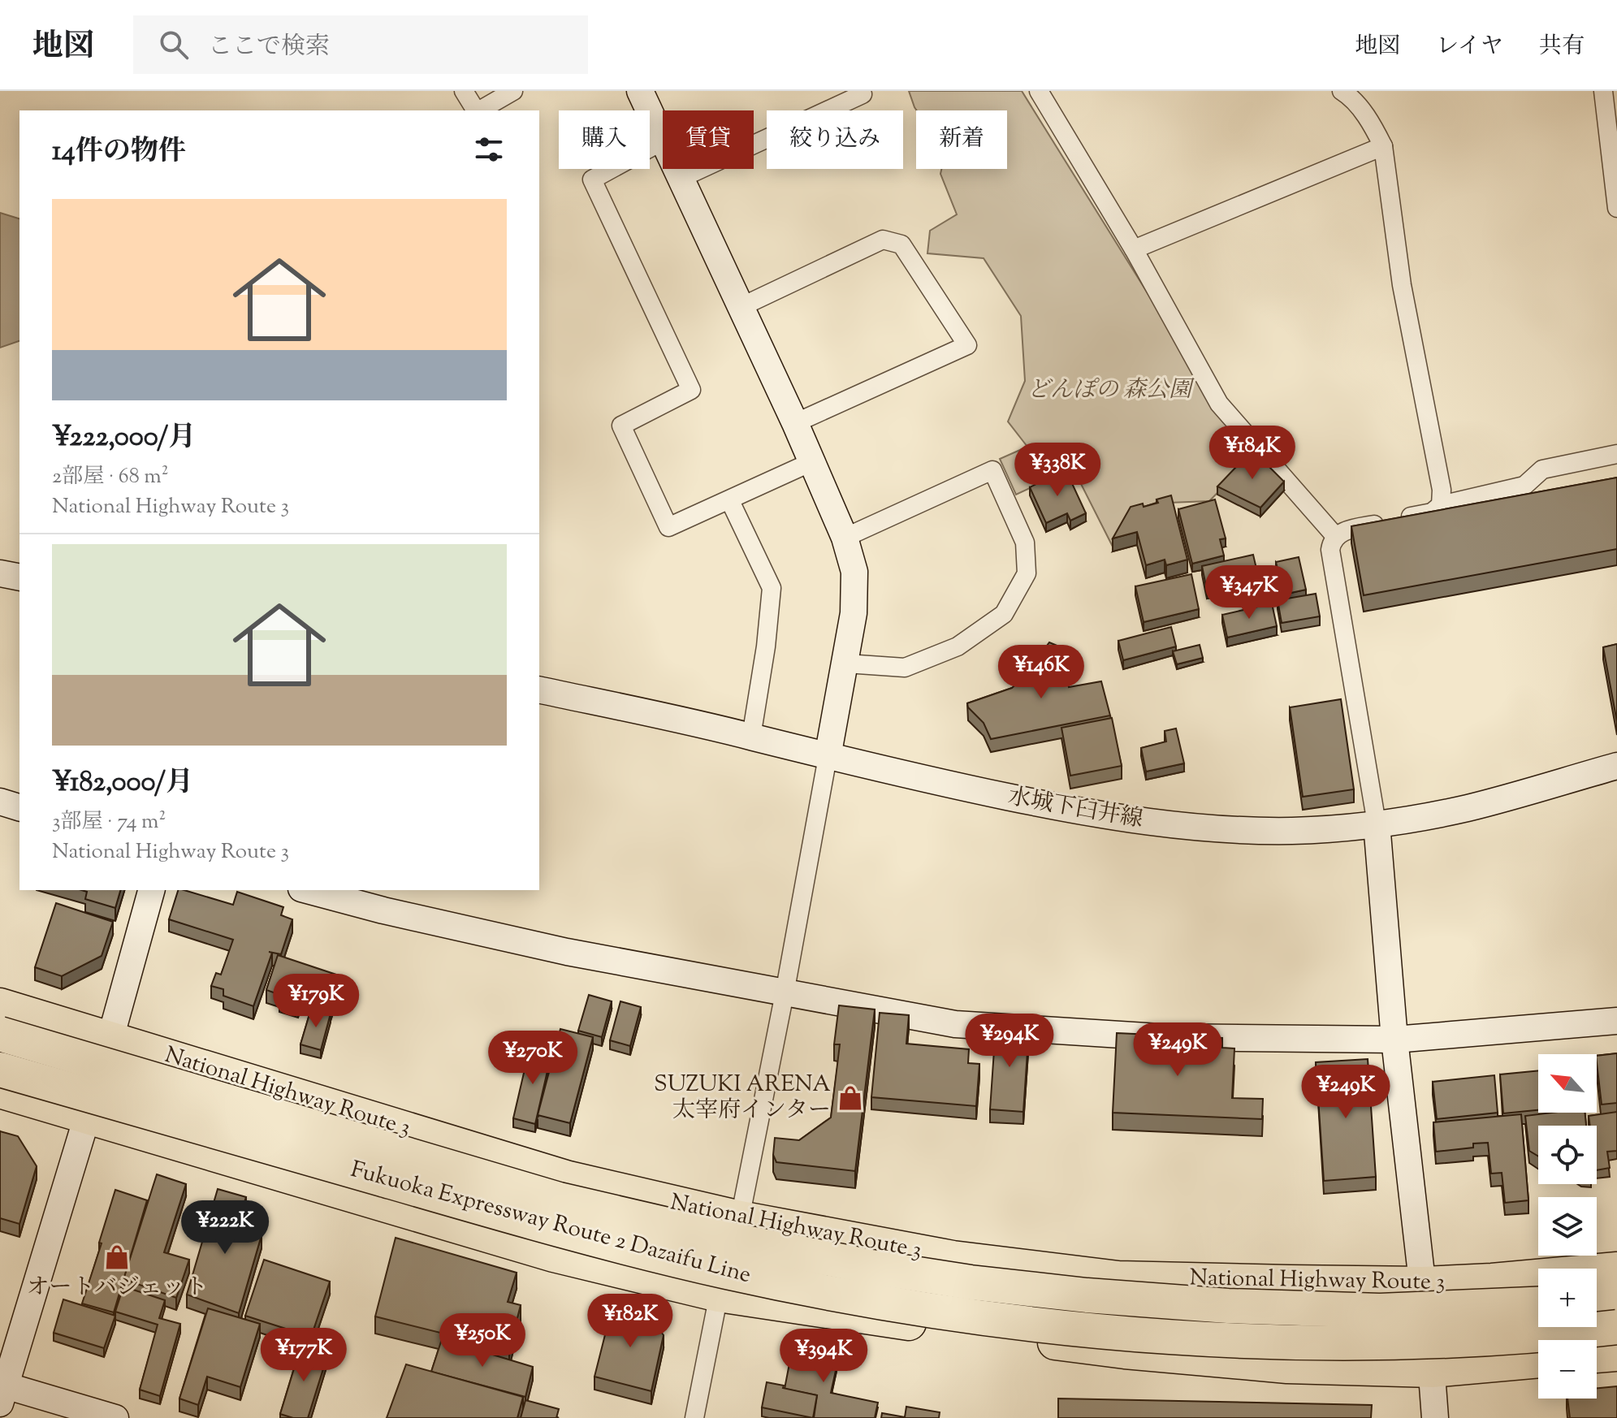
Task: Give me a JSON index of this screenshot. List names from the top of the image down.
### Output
{
  "streets": {
    "highway": ["National Highway Route 3", "Fukuoka Expressway Route 2 Dazaifu Line"],
    "street": ["水城下臼井線"]
  },
  "parks": ["どんぽの 森公園"],
  "places": {
    "shop": ["SUZUKI ARENA 太宰府インター", "オートバジェット"]
  },
  "north": "top left",
  "page": {
    "header": "地図",
    "search": "ここで検索",
    "nav": ["地図", "レイヤ", "共有"],
    "chip": [
      "購入",
      "賃貸",
      "絞り込み",
      "新着"
    ],
    "heading": "14件の物件",
    "list": [
      {
        "name": "¥222,000/月",
        "note": "2部屋 · 68 m² · National Highway Route 3"
      },
      {
        "name": "¥182,000/月",
        "note": "3部屋 · 74 m² · National Highway Route 3"
      }
    ],
    "price": [
      "¥184K",
      "¥338K",
      "¥347K",
      "¥146K",
      "¥179K",
      "¥294K",
      "¥249K",
      "¥270K",
      "¥249K",
      "¥222K",
      "¥182K",
      "¥250K",
      "¥177K",
      "¥394K"
    ],
    "map_buttons": ["+", "−"]
  }
}
